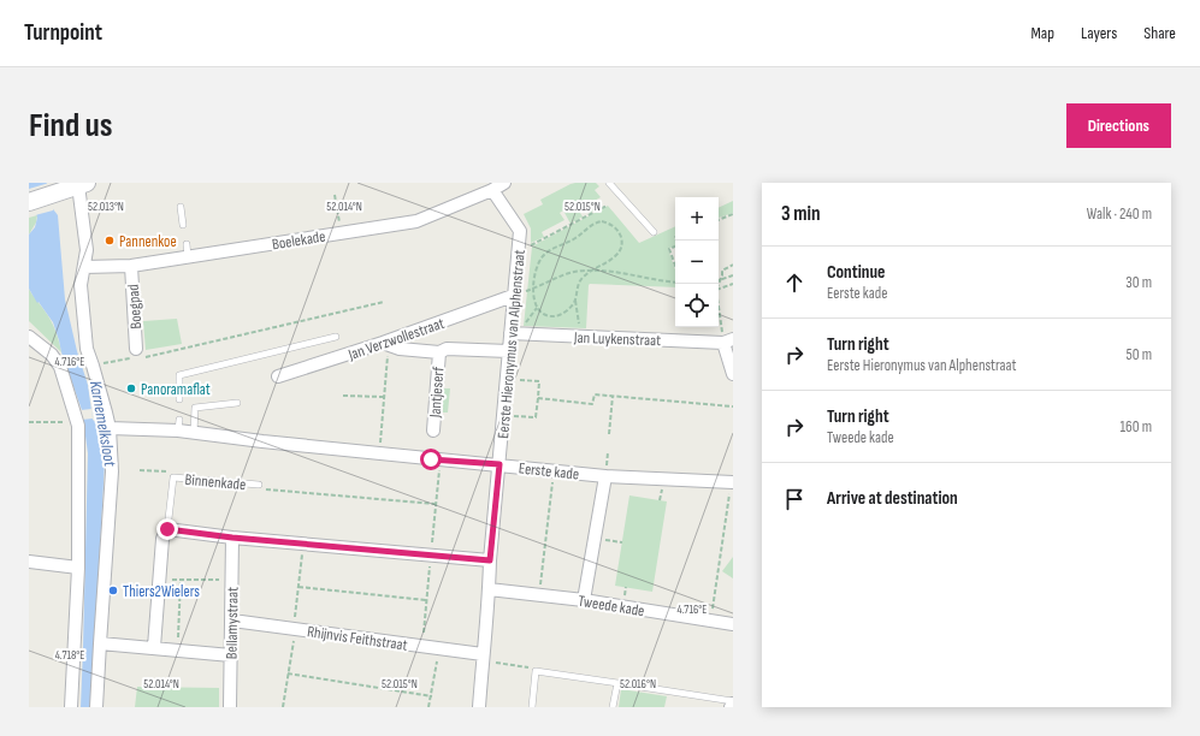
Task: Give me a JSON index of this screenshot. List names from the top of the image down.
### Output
{
  "streets": {
    "street": [
      "Boelekade",
      "Boegpad",
      "Jan Verzwollestraat",
      "Jan Luykenstraat",
      "Eerste Hieronymus van Alphenstraat",
      "Jantjeserf",
      "Eerste kade",
      "Tweede kade",
      "Bellamystraat",
      "Rhijnvis Feithstraat"
    ],
    "lane": ["Binnenkade"]
  },
  "crossings": [
    ["Boelekade", "Boegpad"],
    ["Boelekade", "Eerste Hieronymus van Alphenstraat"],
    ["Jan Verzwollestraat", "Eerste Hieronymus van Alphenstraat"],
    ["Jan Verzwollestraat", "Jantjeserf"],
    ["Jan Luykenstraat", "Eerste Hieronymus van Alphenstraat"],
    ["Eerste Hieronymus van Alphenstraat", "Jantjeserf"],
    ["Eerste Hieronymus van Alphenstraat", "Eerste kade"],
    ["Eerste Hieronymus van Alphenstraat", "Tweede kade"],
    ["Eerste Hieronymus van Alphenstraat", "Rhijnvis Feithstraat"],
    ["Bellamystraat", "Rhijnvis Feithstraat"]
  ],
  "water": ["Karnemelksloot"],
  "places": ["Pannenkoe", "Panoramaflat", "Thiers2Wielers"],
  "page": {
    "header": "Turnpoint",
    "nav": ["Map", "Layers", "Share"],
    "buttons": "Directions",
    "title": "Find us",
    "heading": ["3 min", "Walk · 240 m"],
    "map_buttons": ["+", "−"],
    "list": [
      ["Continue", "Eerste kade", "30 m"],
      ["Turn right", "Eerste Hieronymus van Alphenstraat", "50 m"],
      ["Turn right", "Tweede kade", "160 m"],
      "Arrive at destination"
    ]
  },
  "coordinates": [
    "52.015°N",
    "52.013°N",
    "52.014°N",
    "4.716°E",
    "4.718°E",
    "52.016°N"
  ]
}
